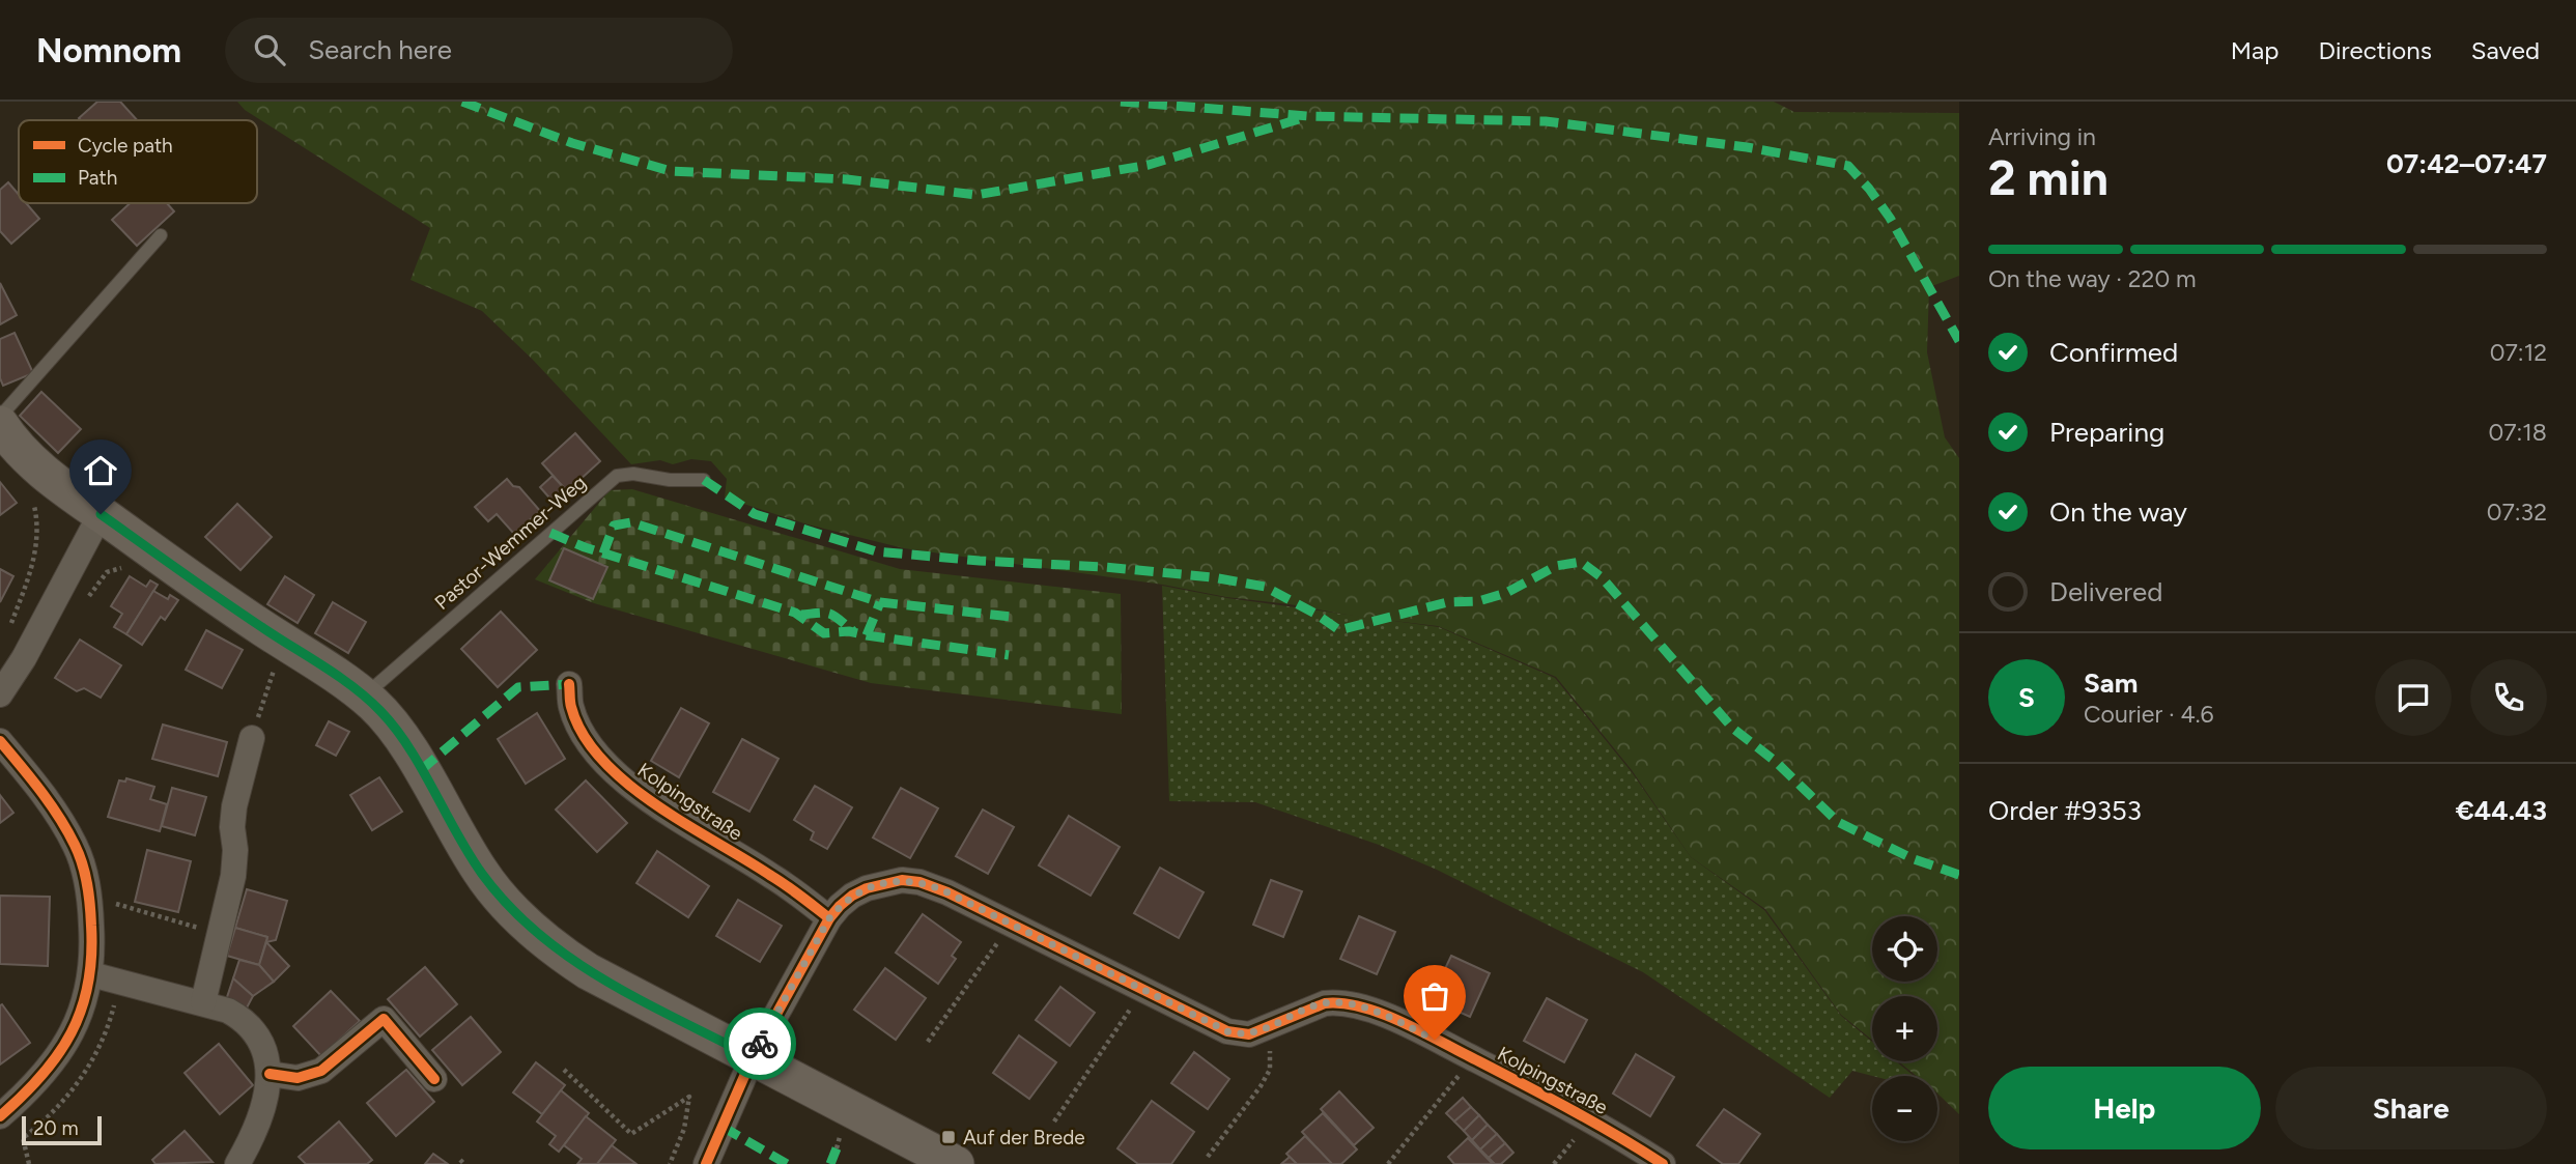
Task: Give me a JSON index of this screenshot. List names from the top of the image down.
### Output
{
  "streets": {
    "street": ["Kolpingstraße"],
    "lane": ["Pastor-Wemmer-Weg"]
  },
  "places": {
    "transit": ["Auf der Brede"]
  },
  "legend": ["Cycle path", "Path"],
  "scale_bar": "20 m",
  "page": {
    "header": "Nomnom",
    "search": "Search here",
    "nav": ["Map", "Directions", "Saved"],
    "heading": ["2 min", "Arriving in", "07:42–07:47"],
    "panel": [
      "Sam",
      "Courier · 4.6",
      "Order #9353",
      "€44.43"
    ],
    "bar": "On the way · 220 m",
    "list": [
      ["Confirmed", "07:12"],
      ["Preparing", "07:18"],
      ["On the way", "07:32"],
      "Delivered"
    ],
    "round": "S",
    "map_buttons": ["+", "−"],
    "buttons": ["Help", "Share"],
    "scale": "20 m"
  }
}
